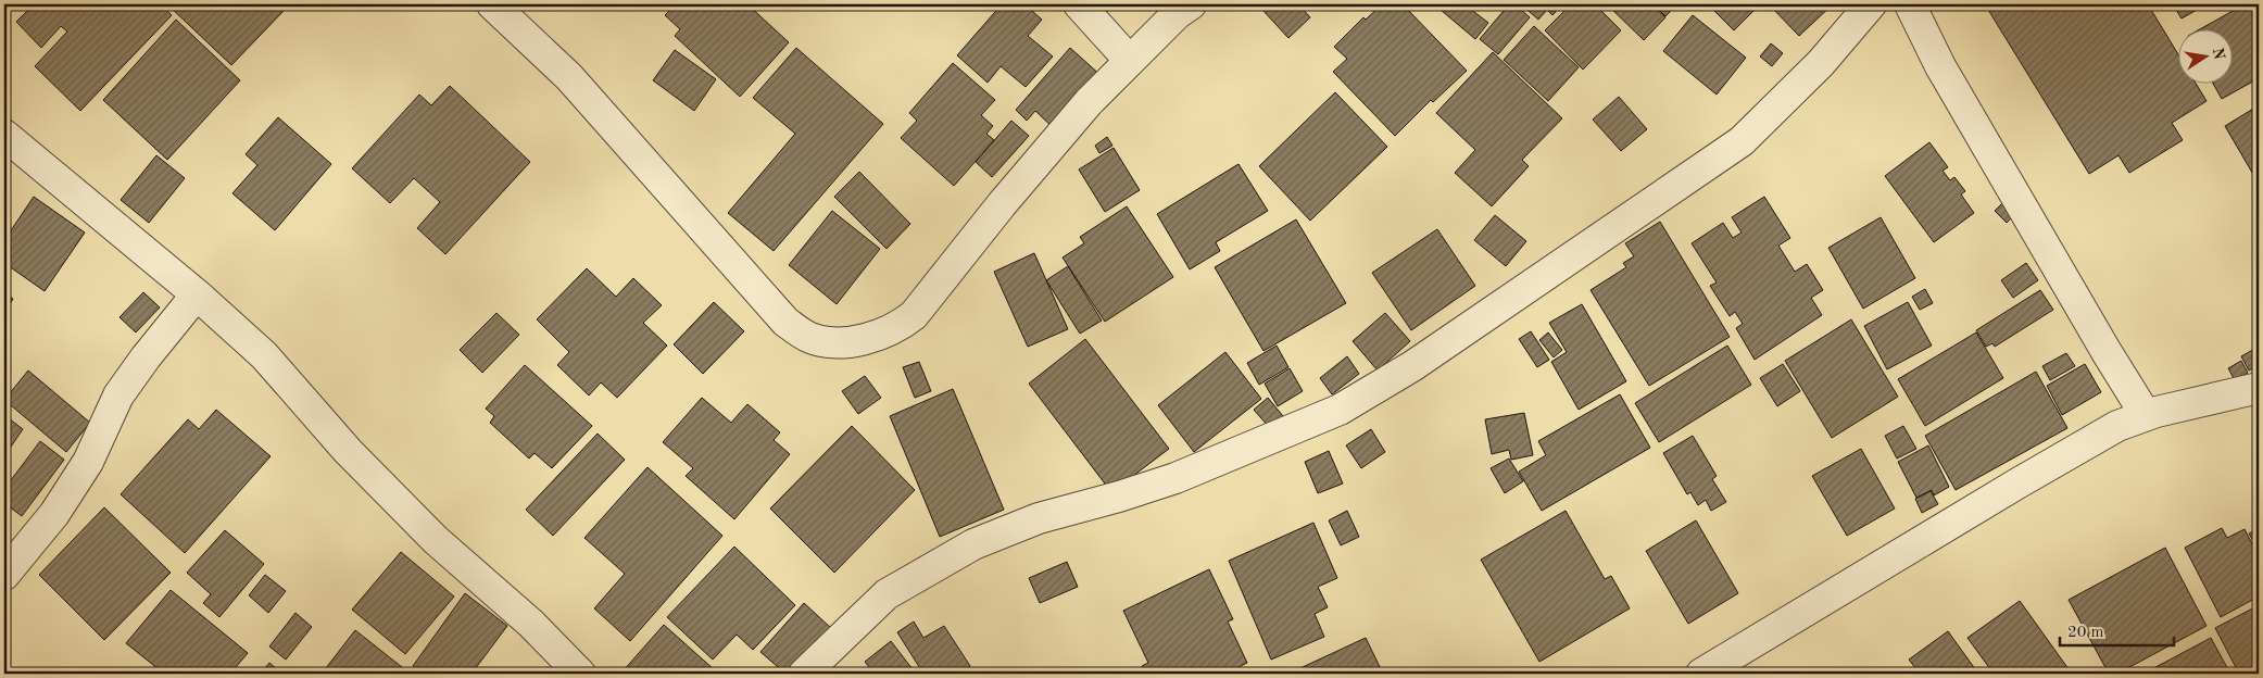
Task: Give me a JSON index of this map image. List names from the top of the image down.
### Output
{
  "scale_bar": "20 m",
  "north": "right"
}
